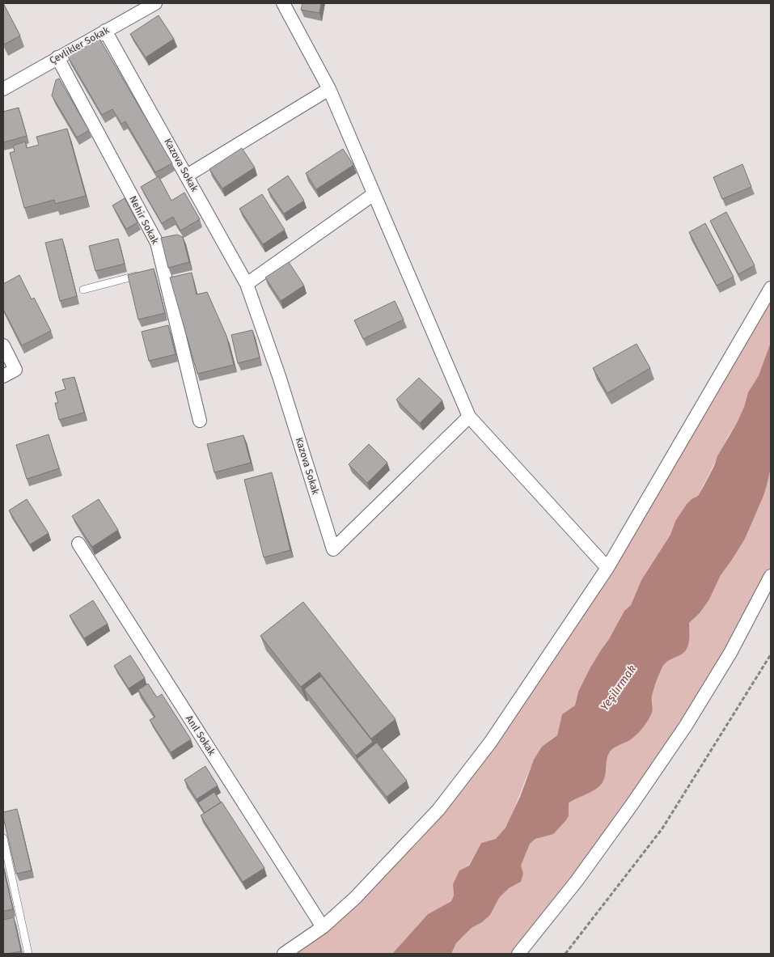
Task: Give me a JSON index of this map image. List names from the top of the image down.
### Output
{
  "streets": {
    "street": [
      "Çevlikler Sokak",
      "Kazova Sokak",
      "Nehir Sokak",
      "Anıl Sokak"
    ]
  },
  "crossings": [
    ["Çevlikler Sokak", "Kazova Sokak"],
    ["Çevlikler Sokak", "Nehir Sokak"]
  ],
  "water": ["Yeşilırmak"]
}
